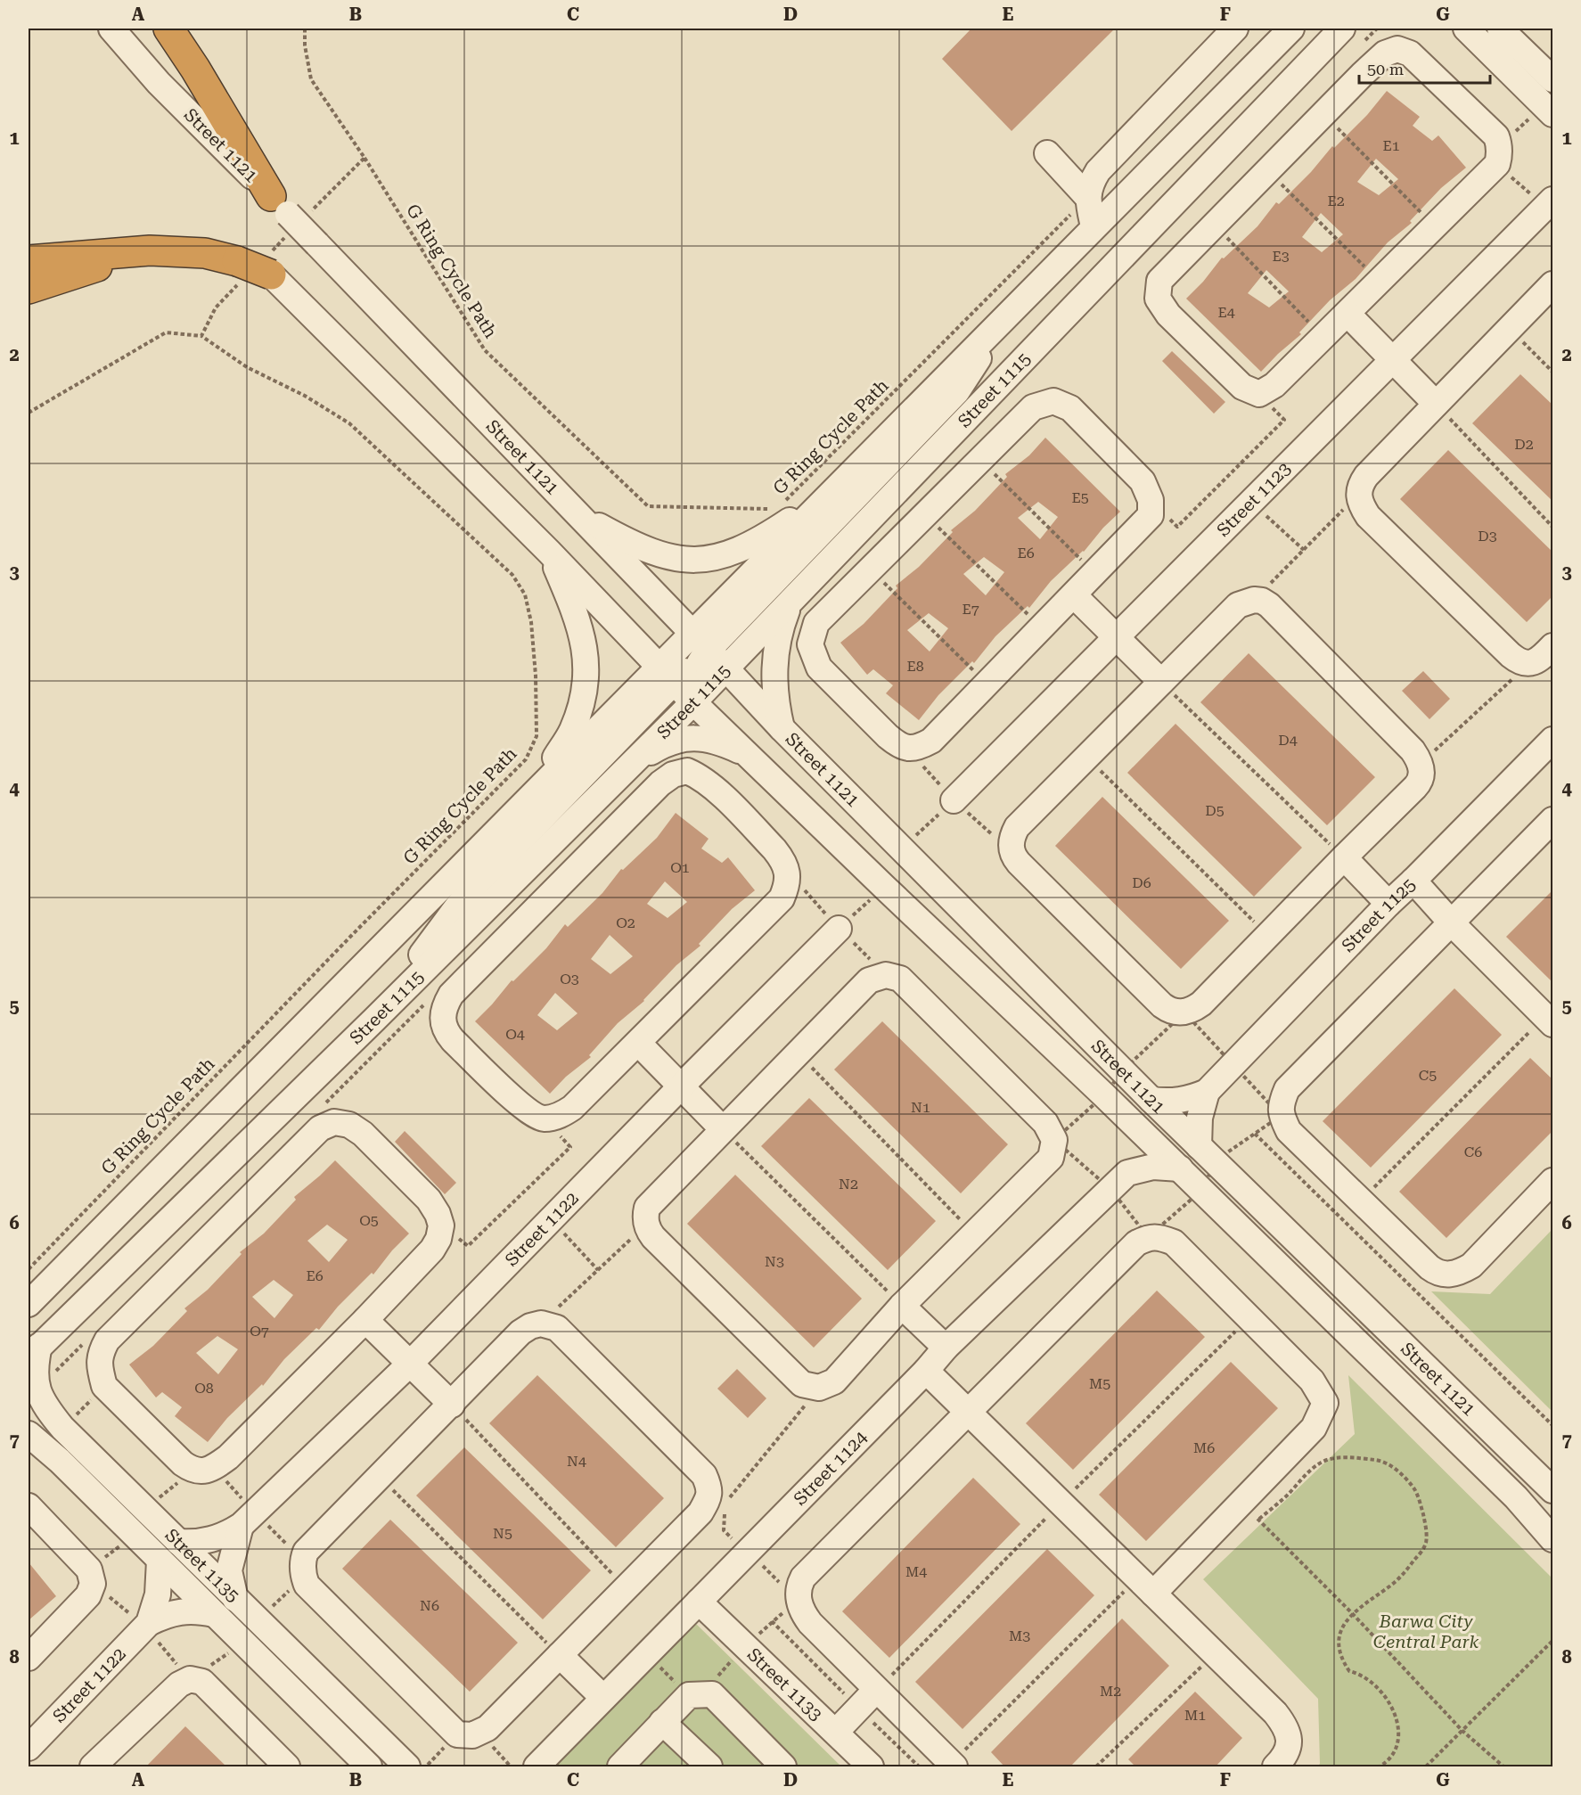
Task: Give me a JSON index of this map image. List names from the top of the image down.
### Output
{
  "streets": {
    "street": [
      "Street 1121",
      "Street 1115",
      "Street 1123",
      "Street 1125",
      "Street 1122",
      "Street 1124",
      "Street 1135",
      "Street 1133"
    ],
    "path": ["G Ring Cycle Path"]
  },
  "crossings": [
    ["Street 1121", "Street 1115"],
    ["Street 1121", "Street 1125"],
    ["Street 1115", "Street 1135"],
    ["Street 1122", "Street 1135"],
    ["Street 1124", "Street 1133"]
  ],
  "parks": ["Barwa City Central Park"],
  "house_numbers": [
    "E1",
    "E2",
    "E3",
    "E4",
    "D2",
    "E5",
    "D3",
    "E6",
    "E7",
    "E8",
    "D4",
    "D5",
    "O1",
    "D6",
    "O2",
    "O3",
    "O4",
    "C5",
    "N1",
    "C6",
    "N2",
    "O5",
    "N3",
    "E6",
    "O7",
    "M5",
    "O8",
    "M6",
    "N4",
    "N5",
    "M4",
    "N6",
    "M3",
    "M2",
    "M1"
  ],
  "scale_bar": "50 m",
  "grid": {
    "columns": [
      "A",
      "B",
      "C",
      "D",
      "E",
      "F",
      "G"
    ],
    "rows": [
      "1",
      "2",
      "3",
      "4",
      "5",
      "6",
      "7",
      "8"
    ]
  }
}
